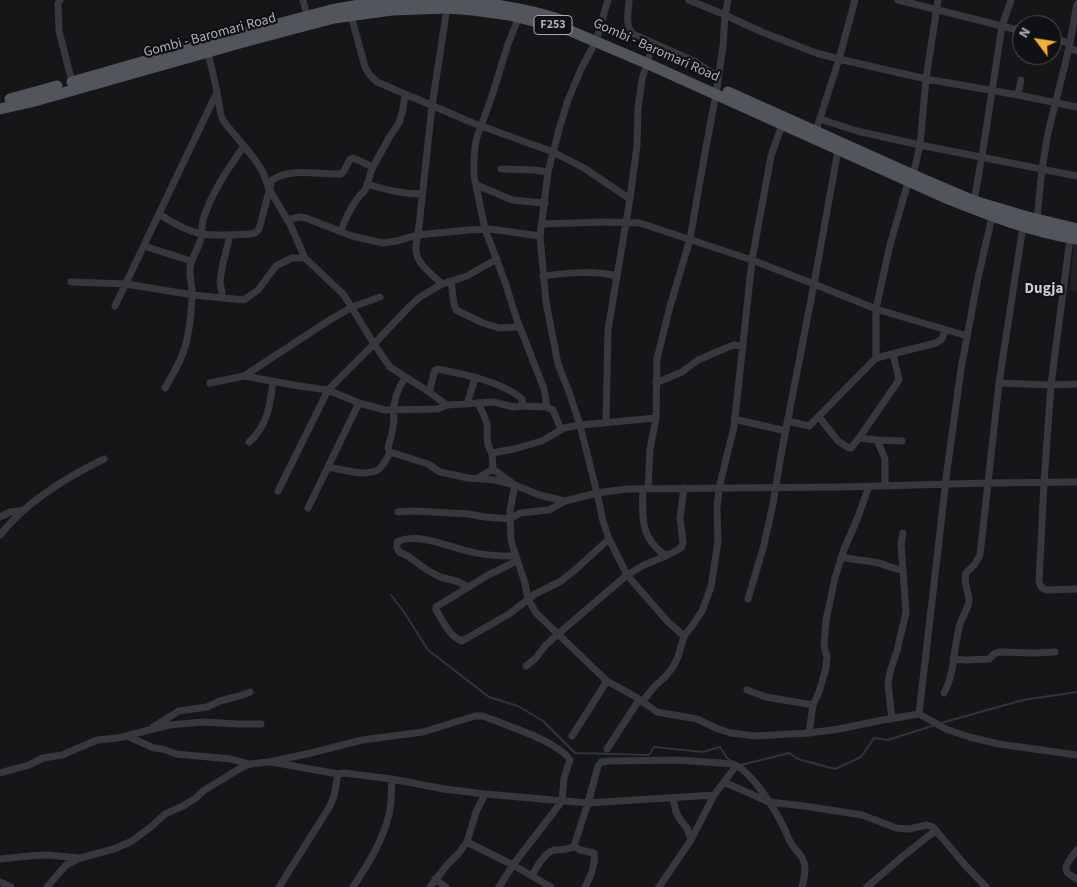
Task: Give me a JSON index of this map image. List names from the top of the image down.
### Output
{
  "streets": {
    "main road": ["F253", "Gombi - Baromari Road"]
  },
  "districts": ["Dugja"],
  "north": "top left"
}
